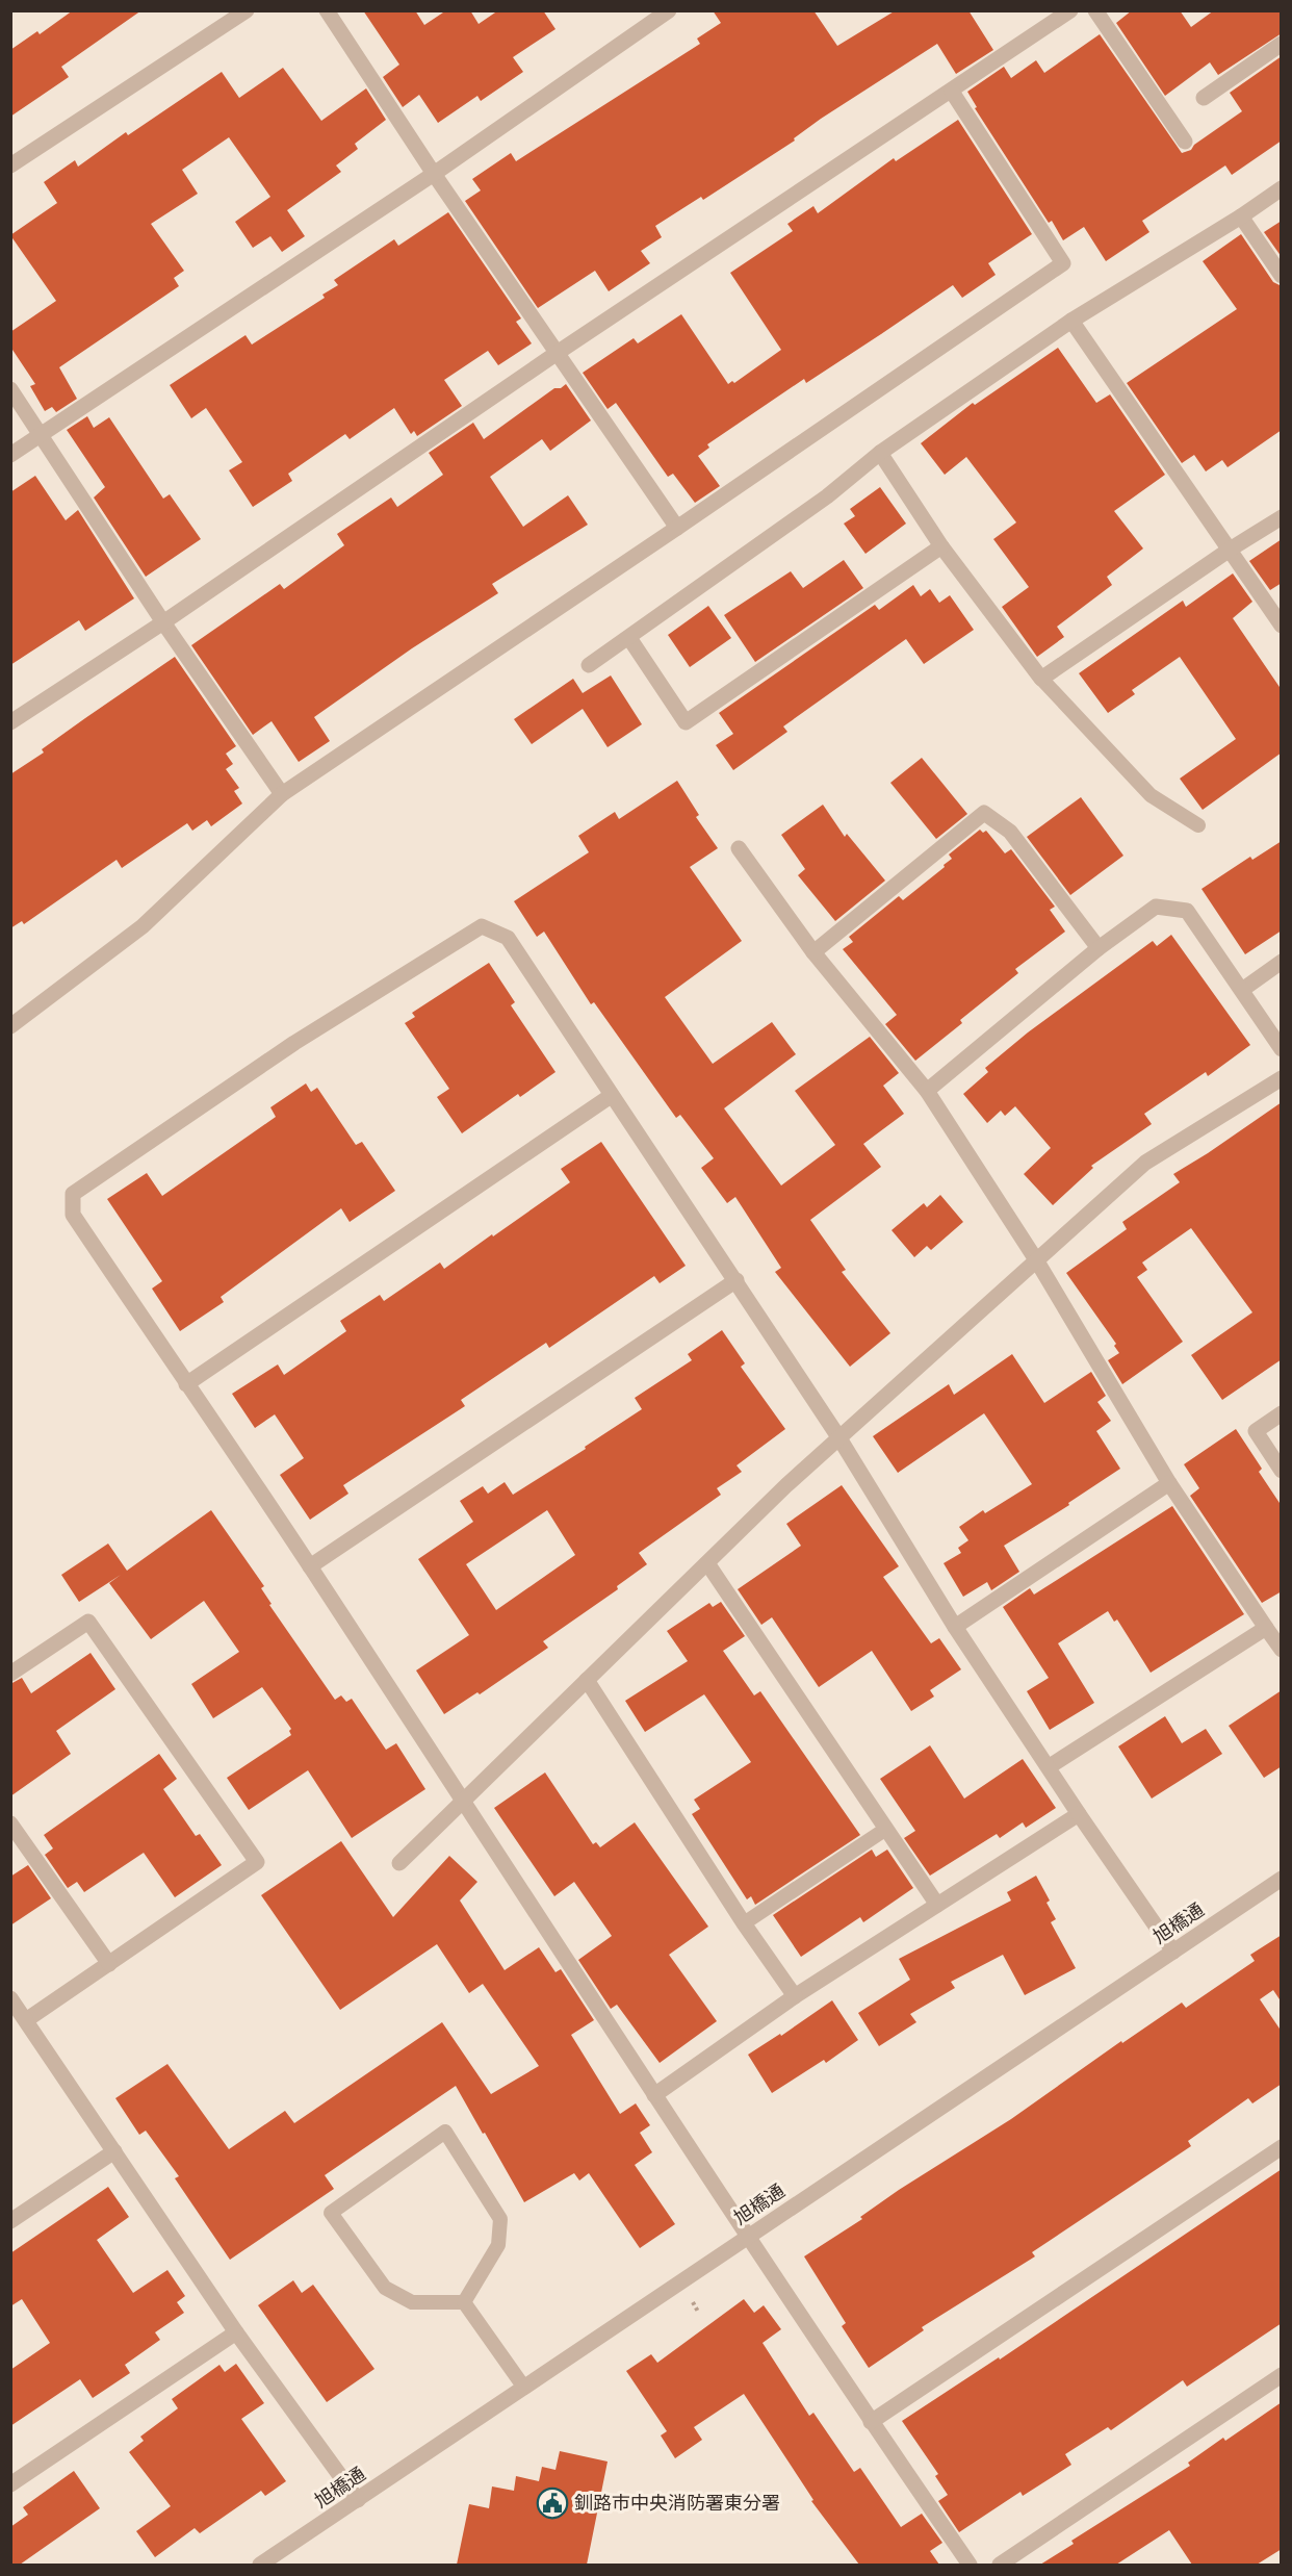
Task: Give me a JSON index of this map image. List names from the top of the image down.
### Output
{
  "streets": {
    "street": ["旭橋通"]
  },
  "places": {
    "public building": ["釧路市中央消防署東分署"]
  }
}
